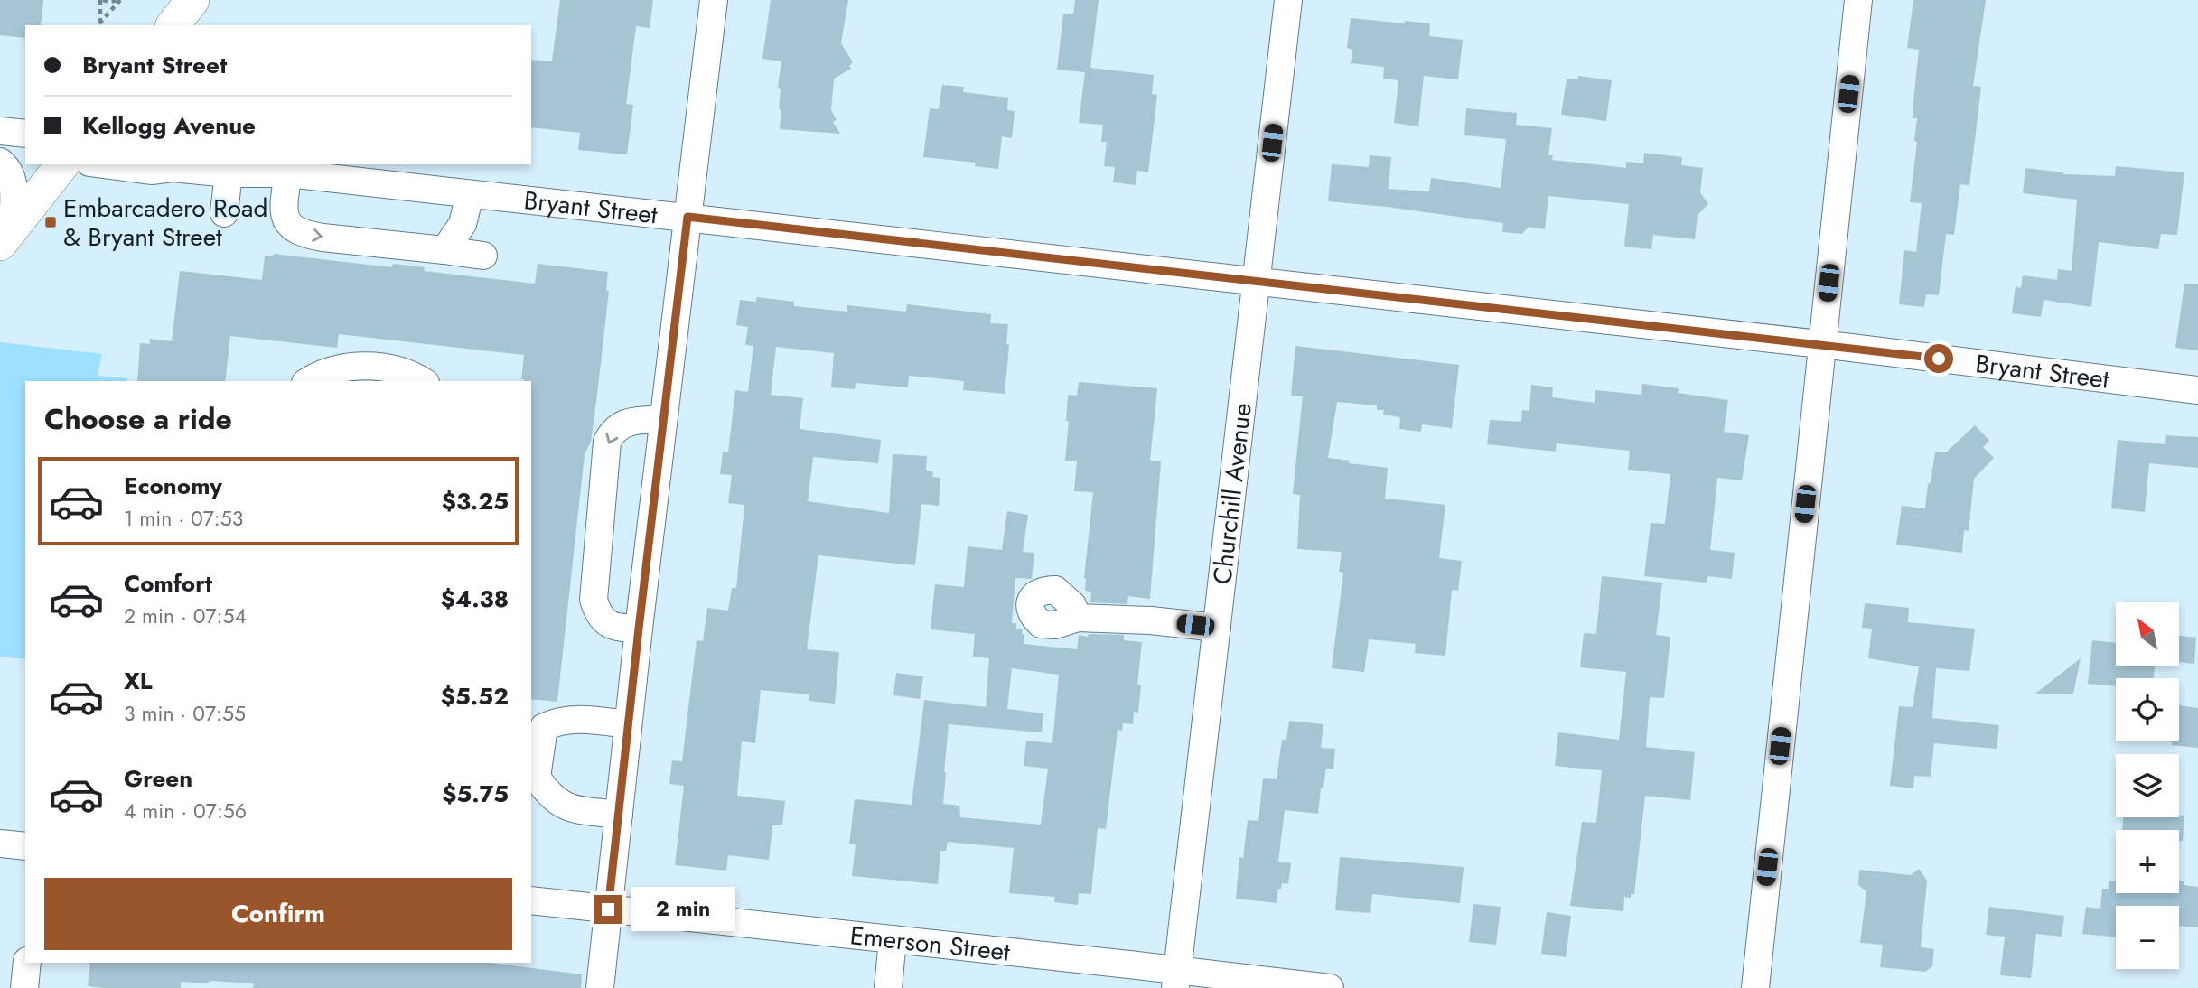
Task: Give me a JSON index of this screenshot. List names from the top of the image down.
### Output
{
  "streets": {
    "street": ["Bryant Street", "Churchill Avenue", "Emerson Street"]
  },
  "crossings": [
    ["Bryant Street", "Churchill Avenue"],
    ["Churchill Avenue", "Emerson Street"]
  ],
  "places": {
    "transit": ["Embarcadero Road & Bryant Street"]
  },
  "north": "top left",
  "page": {
    "banner": ["Bryant Street", "Kellogg Avenue"],
    "heading": "Choose a ride",
    "list": [
      {
        "name": "Economy",
        "note": "1 min · 07:53",
        "value": "$3.25"
      },
      {
        "name": "Comfort",
        "note": "2 min · 07:54",
        "value": "$4.38"
      },
      {
        "name": "XL",
        "note": "3 min · 07:55",
        "value": "$5.52"
      },
      {
        "name": "Green",
        "note": "4 min · 07:56",
        "value": "$5.75"
      }
    ],
    "map_buttons": ["+", "−"],
    "buttons": "Confirm",
    "bubble": "2 min"
  }
}
